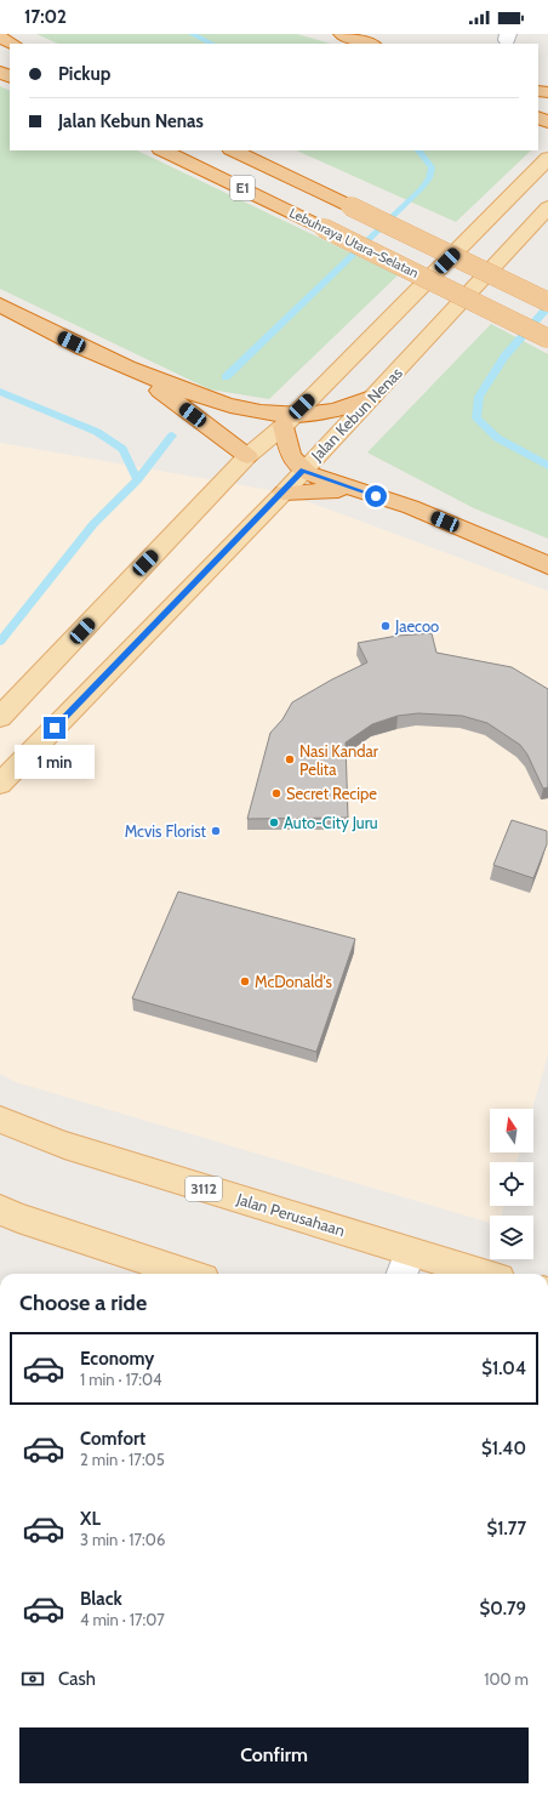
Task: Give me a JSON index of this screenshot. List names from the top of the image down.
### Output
{
  "streets": {
    "highway": ["E1", "Lebuhraya Utara–Selatan"],
    "main road": ["Jalan Kebun Nenas", "3112", "Jalan Perusahaan"]
  },
  "places": [
    "Jaecoo",
    "Nasi Kandar Pelita",
    "Secret Recipe",
    "Auto-City Juru",
    "Mcvis Florist",
    "McDonald's"
  ],
  "north": "top",
  "page": {
    "status": "17:02",
    "banner": ["Pickup", "Jalan Kebun Nenas"],
    "bubble": "1 min",
    "heading": "Choose a ride",
    "list": [
      {
        "name": "Economy",
        "note": "1 min · 17:04",
        "value": "$1.04"
      },
      {
        "name": "Comfort",
        "note": "2 min · 17:05",
        "value": "$1.40"
      },
      {
        "name": "XL",
        "note": "3 min · 17:06",
        "value": "$1.77"
      },
      {
        "name": "Black",
        "note": "4 min · 17:07",
        "value": "$0.79"
      }
    ],
    "pay": ["Cash", "100 m"],
    "buttons": "Confirm"
  }
}
